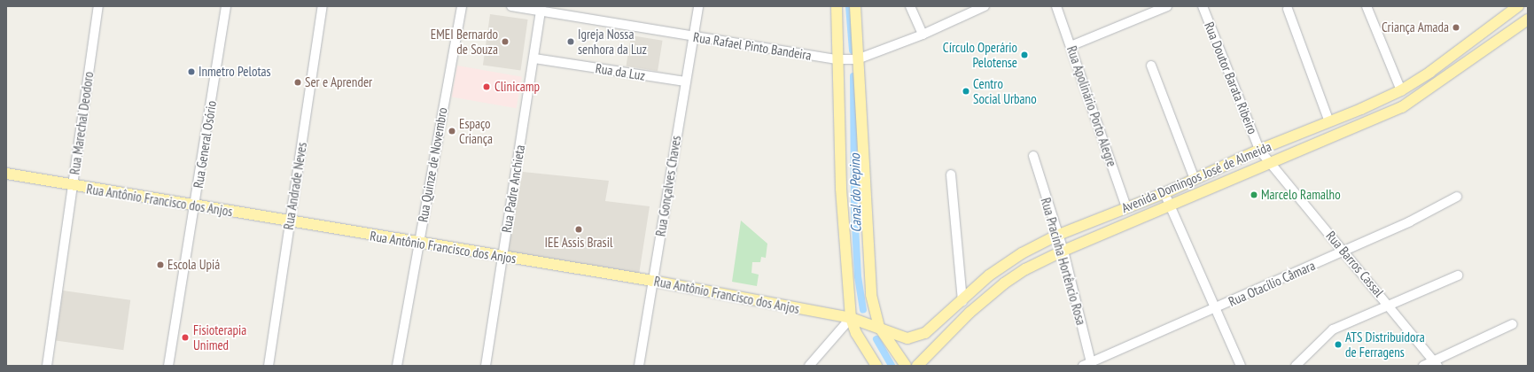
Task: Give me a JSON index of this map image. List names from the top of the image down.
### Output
{
  "streets": {
    "main road": ["Avenida Domingos José de Almeida", "Rua Antônio Francisco dos Anjos"],
    "street": [
      "Rua Rafael Pinto Bandeira",
      "Rua da Luz",
      "Rua Doutor Barata Ribeiro",
      "Rua Apolinário Porto Alegre",
      "Rua Marechal Deodoro",
      "Rua General Osório",
      "Rua Quinze de Novembro",
      "Rua Andrade Neves",
      "Rua Gonçalves Chaves",
      "Rua Padre Anchieta",
      "Rua Pracinha Hortêncio Rosa",
      "Rua Barros Cassal",
      "Rua Otacílio Câmara"
    ]
  },
  "crossings": [
    ["Rua Rafael Pinto Bandeira", "Rua Gonçalves Chaves"],
    ["Rua Rafael Pinto Bandeira", "Rua Padre Anchieta"],
    ["Rua da Luz", "Rua Gonçalves Chaves"],
    ["Rua da Luz", "Rua Padre Anchieta"],
    ["Rua Doutor Barata Ribeiro", "Avenida Domingos José de Almeida"],
    ["Rua Doutor Barata Ribeiro", "Rua Barros Cassal"],
    ["Rua Apolinário Porto Alegre", "Avenida Domingos José de Almeida"],
    ["Rua Marechal Deodoro", "Rua Antônio Francisco dos Anjos"],
    ["Rua General Osório", "Rua Antônio Francisco dos Anjos"],
    ["Rua Quinze de Novembro", "Rua Antônio Francisco dos Anjos"],
    ["Avenida Domingos José de Almeida", "Rua Antônio Francisco dos Anjos"],
    ["Avenida Domingos José de Almeida", "Rua Pracinha Hortêncio Rosa"],
    ["Avenida Domingos José de Almeida", "Rua Barros Cassal"],
    ["Rua Andrade Neves", "Rua Antônio Francisco dos Anjos"],
    ["Rua Gonçalves Chaves", "Rua Antônio Francisco dos Anjos"],
    ["Rua Padre Anchieta", "Rua Antônio Francisco dos Anjos"],
    ["Rua Pracinha Hortêncio Rosa", "Rua Otacílio Câmara"],
    ["Rua Barros Cassal", "Rua Otacílio Câmara"]
  ],
  "water": ["Canal do Pepino"],
  "places": [
    "Criança Amada",
    "EMEI Bernardo de Souza",
    "Igreja Nossa senhora da Luz",
    "Círculo Operário Pelotense",
    "Inmetro Pelotas",
    "Ser e Aprender",
    "Clinicamp",
    "Centro Social Urbano",
    "Espaço Criança",
    "Marcelo Ramalho",
    "IEE Assis Brasil",
    "Escola Upiá",
    "Fisioterapia Unimed",
    "ATS Distribuidora de Ferragens"
  ]
}
